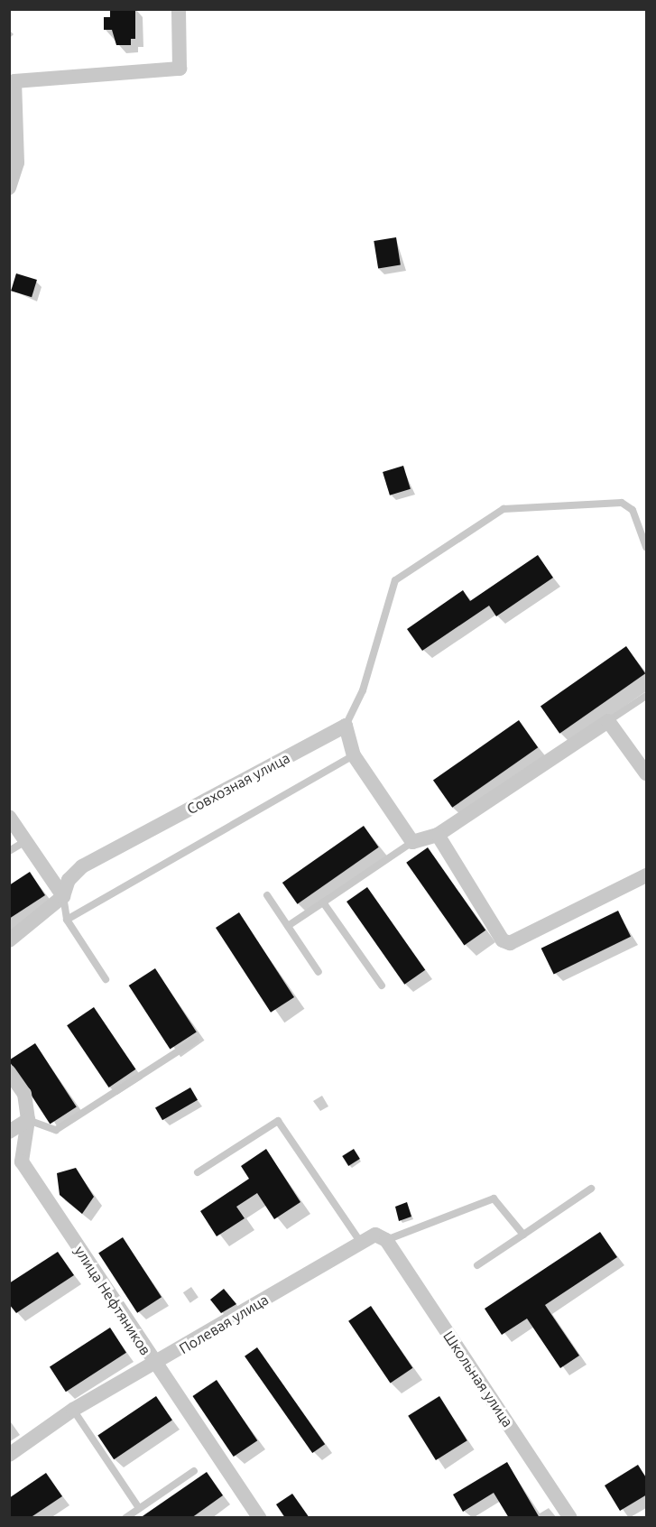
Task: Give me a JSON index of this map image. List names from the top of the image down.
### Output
{
  "streets": {
    "street": [
      "Совхозная улица",
      "улица Нефтяников",
      "Полевая улица",
      "Школьная улица"
    ]
  },
  "crossings": [
    ["улица Нефтяников", "Полевая улица"],
    ["Полевая улица", "Школьная улица"]
  ]
}
